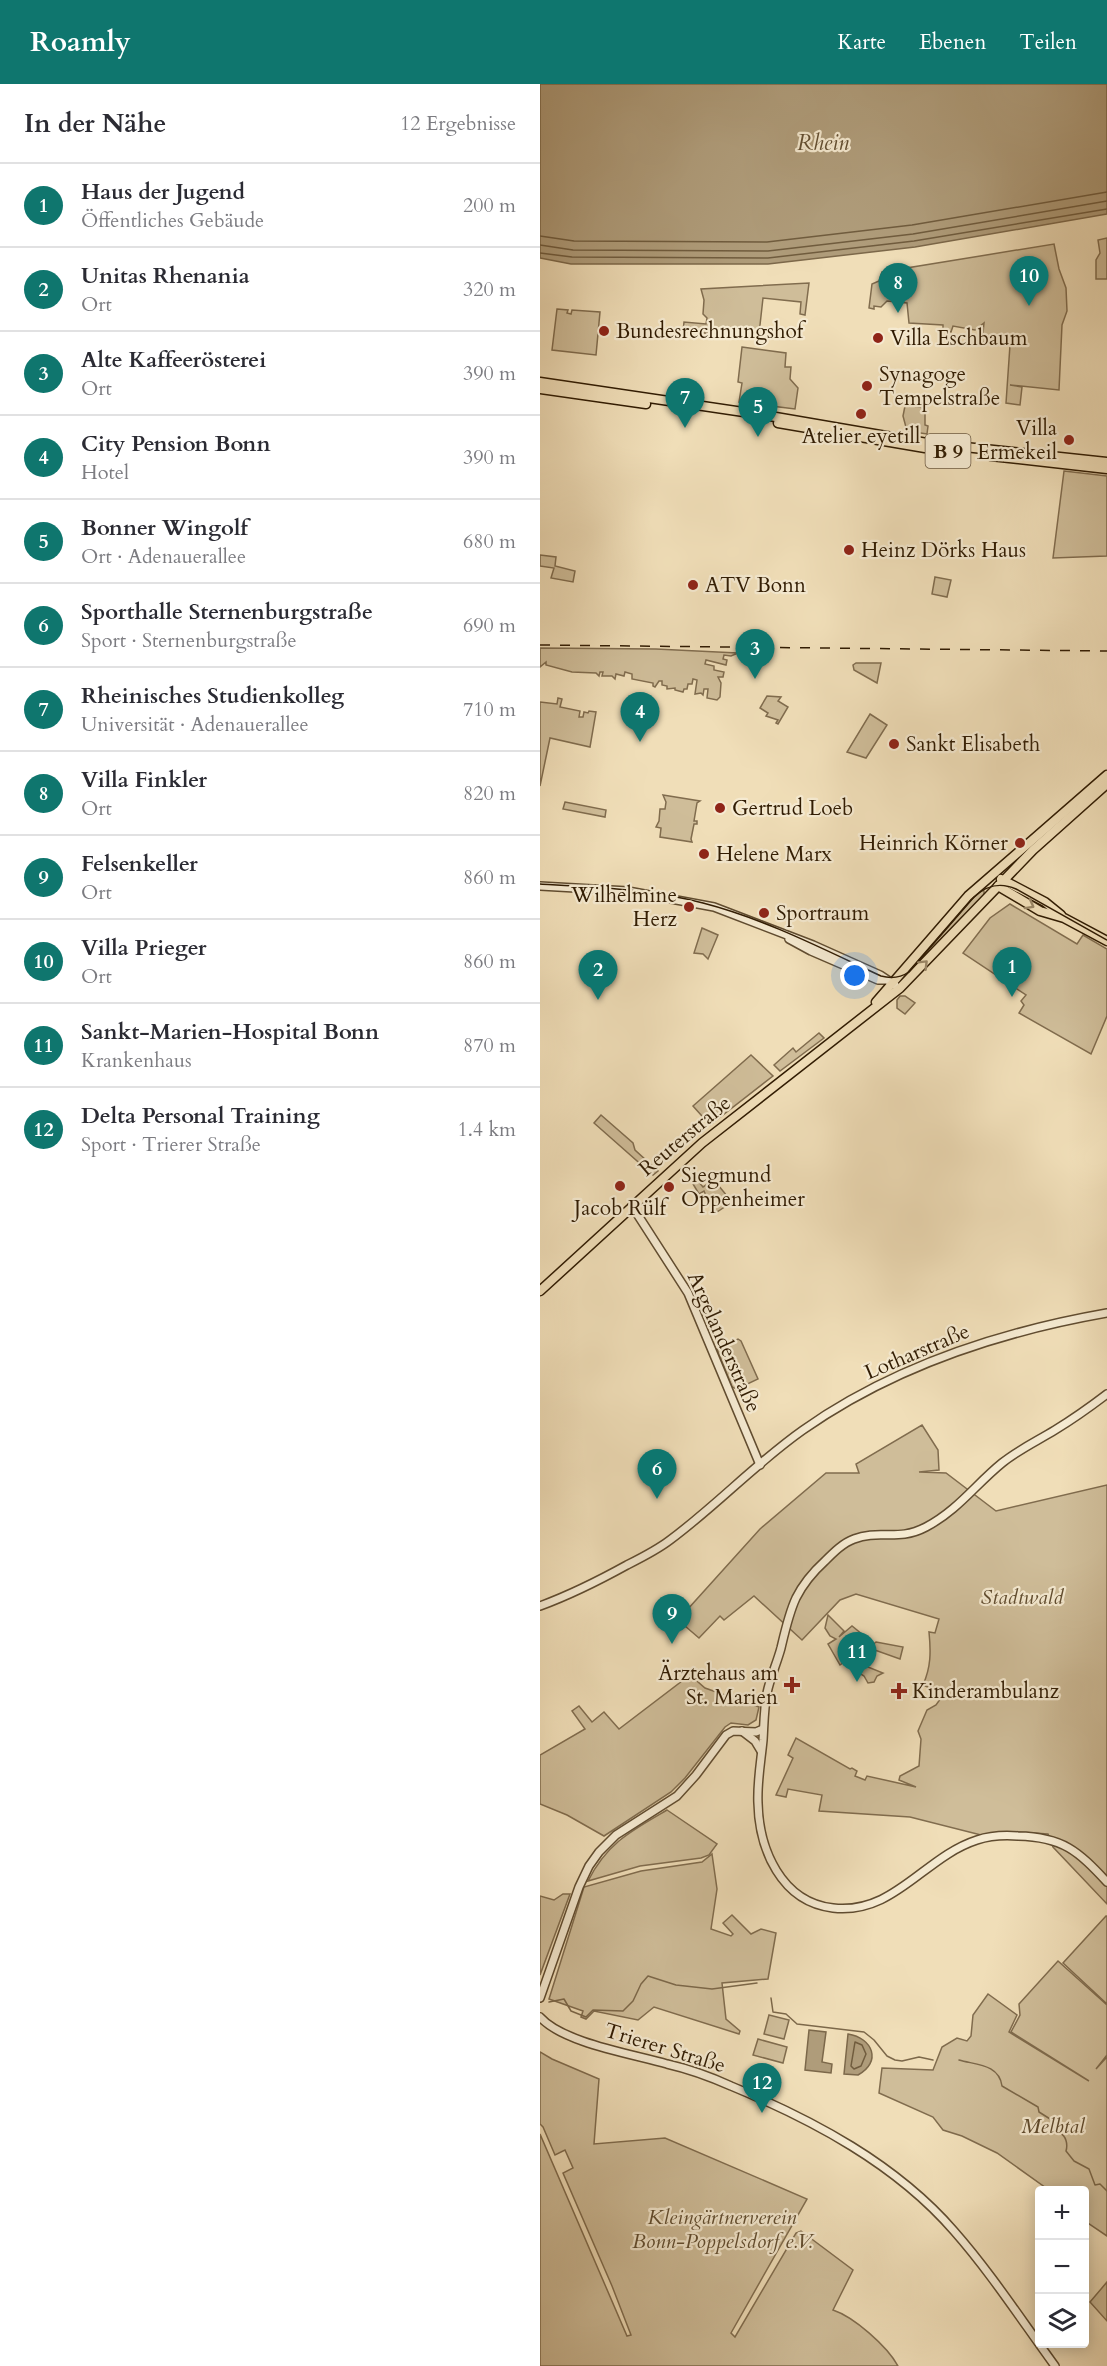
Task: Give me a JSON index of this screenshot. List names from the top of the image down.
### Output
{
  "streets": {
    "main road": ["B 9", "Reuterstraße"],
    "street": ["Argelanderstraße", "Lotharstraße", "Trierer Straße"]
  },
  "crossings": [
    ["Reuterstraße", "Argelanderstraße"],
    ["Argelanderstraße", "Lotharstraße"]
  ],
  "water": ["Rhein"],
  "parks": ["Stadtwald", "Melbtal", "Kleingärtnerverein Bonn-Poppelsdorf e.V."],
  "places": {
    "other": [
      "Bundesrechnungshof",
      "Villa Eschbaum",
      "Synagoge Tempelstraße",
      "Atelier eyetill",
      "Villa Ermekeil",
      "Heinz Dörks Haus",
      "ATV Bonn",
      "Sankt Elisabeth",
      "Gertrud Loeb",
      "Heinrich Körner",
      "Helene Marx",
      "Wilhelmine Herz",
      "Sportraum",
      "Jacob Rülf",
      "Siegmund Oppenheimer"
    ],
    "health": ["Ärztehaus am St. Marien", "Kinderambulanz"]
  },
  "page": {
    "header": "Roamly",
    "nav": ["Karte", "Ebenen", "Teilen"],
    "heading": ["In der Nähe", "12 Ergebnisse"],
    "list": [
      {
        "mark": "1",
        "name": "Haus der Jugend",
        "note": "Öffentliches Gebäude",
        "value": "200 m"
      },
      {
        "mark": "2",
        "name": "Unitas Rhenania",
        "note": "Ort",
        "value": "320 m"
      },
      {
        "mark": "3",
        "name": "Alte Kaffeerösterei",
        "note": "Ort",
        "value": "390 m"
      },
      {
        "mark": "4",
        "name": "City Pension Bonn",
        "note": "Hotel",
        "value": "390 m"
      },
      {
        "mark": "5",
        "name": "Bonner Wingolf",
        "note": "Ort · Adenauerallee",
        "value": "680 m"
      },
      {
        "mark": "6",
        "name": "Sporthalle Sternenburgstraße",
        "note": "Sport · Sternenburgstraße",
        "value": "690 m"
      },
      {
        "mark": "7",
        "name": "Rheinisches Studienkolleg",
        "note": "Universität · Adenauerallee",
        "value": "710 m"
      },
      {
        "mark": "8",
        "name": "Villa Finkler",
        "note": "Ort",
        "value": "820 m"
      },
      {
        "mark": "9",
        "name": "Felsenkeller",
        "note": "Ort",
        "value": "860 m"
      },
      {
        "mark": "10",
        "name": "Villa Prieger",
        "note": "Ort",
        "value": "860 m"
      },
      {
        "mark": "11",
        "name": "Sankt-Marien-Hospital Bonn",
        "note": "Krankenhaus",
        "value": "870 m"
      },
      {
        "mark": "12",
        "name": "Delta Personal Training",
        "note": "Sport · Trierer Straße",
        "value": "1.4 km"
      }
    ],
    "pins": [
      "10",
      "8",
      "7",
      "5",
      "3",
      "4",
      "1",
      "2",
      "6",
      "9",
      "11",
      "12"
    ],
    "map_buttons": ["+", "−"]
  }
}
